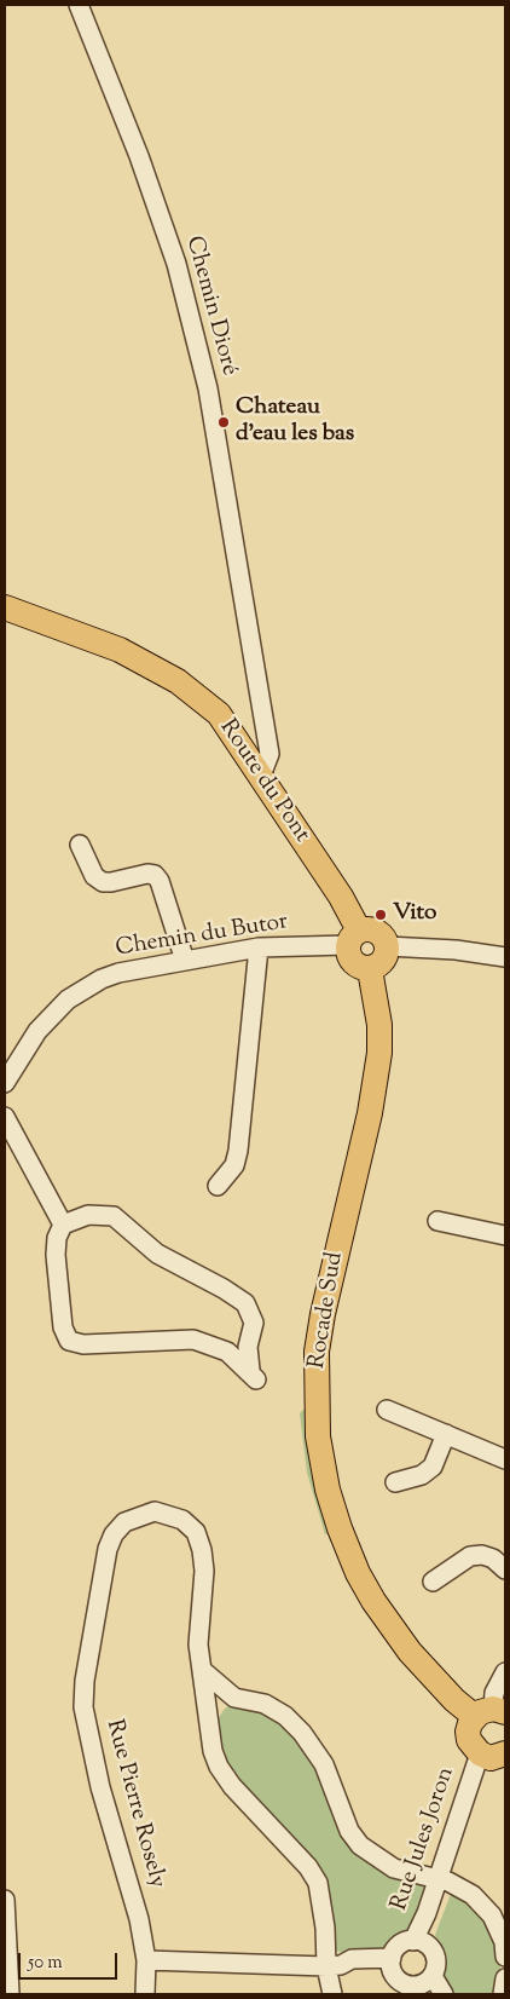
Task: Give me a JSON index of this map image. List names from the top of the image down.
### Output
{
  "streets": {
    "main road": ["Route du Pont", "Rocade Sud"],
    "street": [
      "Chemin Dioré",
      "Chemin du Butor",
      "Rue Pierre Rosely",
      "Rue Jules Joron"
    ]
  },
  "crossings": [
    ["Chemin Dioré", "Route du Pont"],
    ["Route du Pont", "Chemin du Butor"],
    ["Route du Pont", "Rocade Sud"],
    ["Chemin du Butor", "Rocade Sud"]
  ],
  "places": ["Chateau d'eau les bas", "Vito"],
  "scale_bar": "50 m"
}
